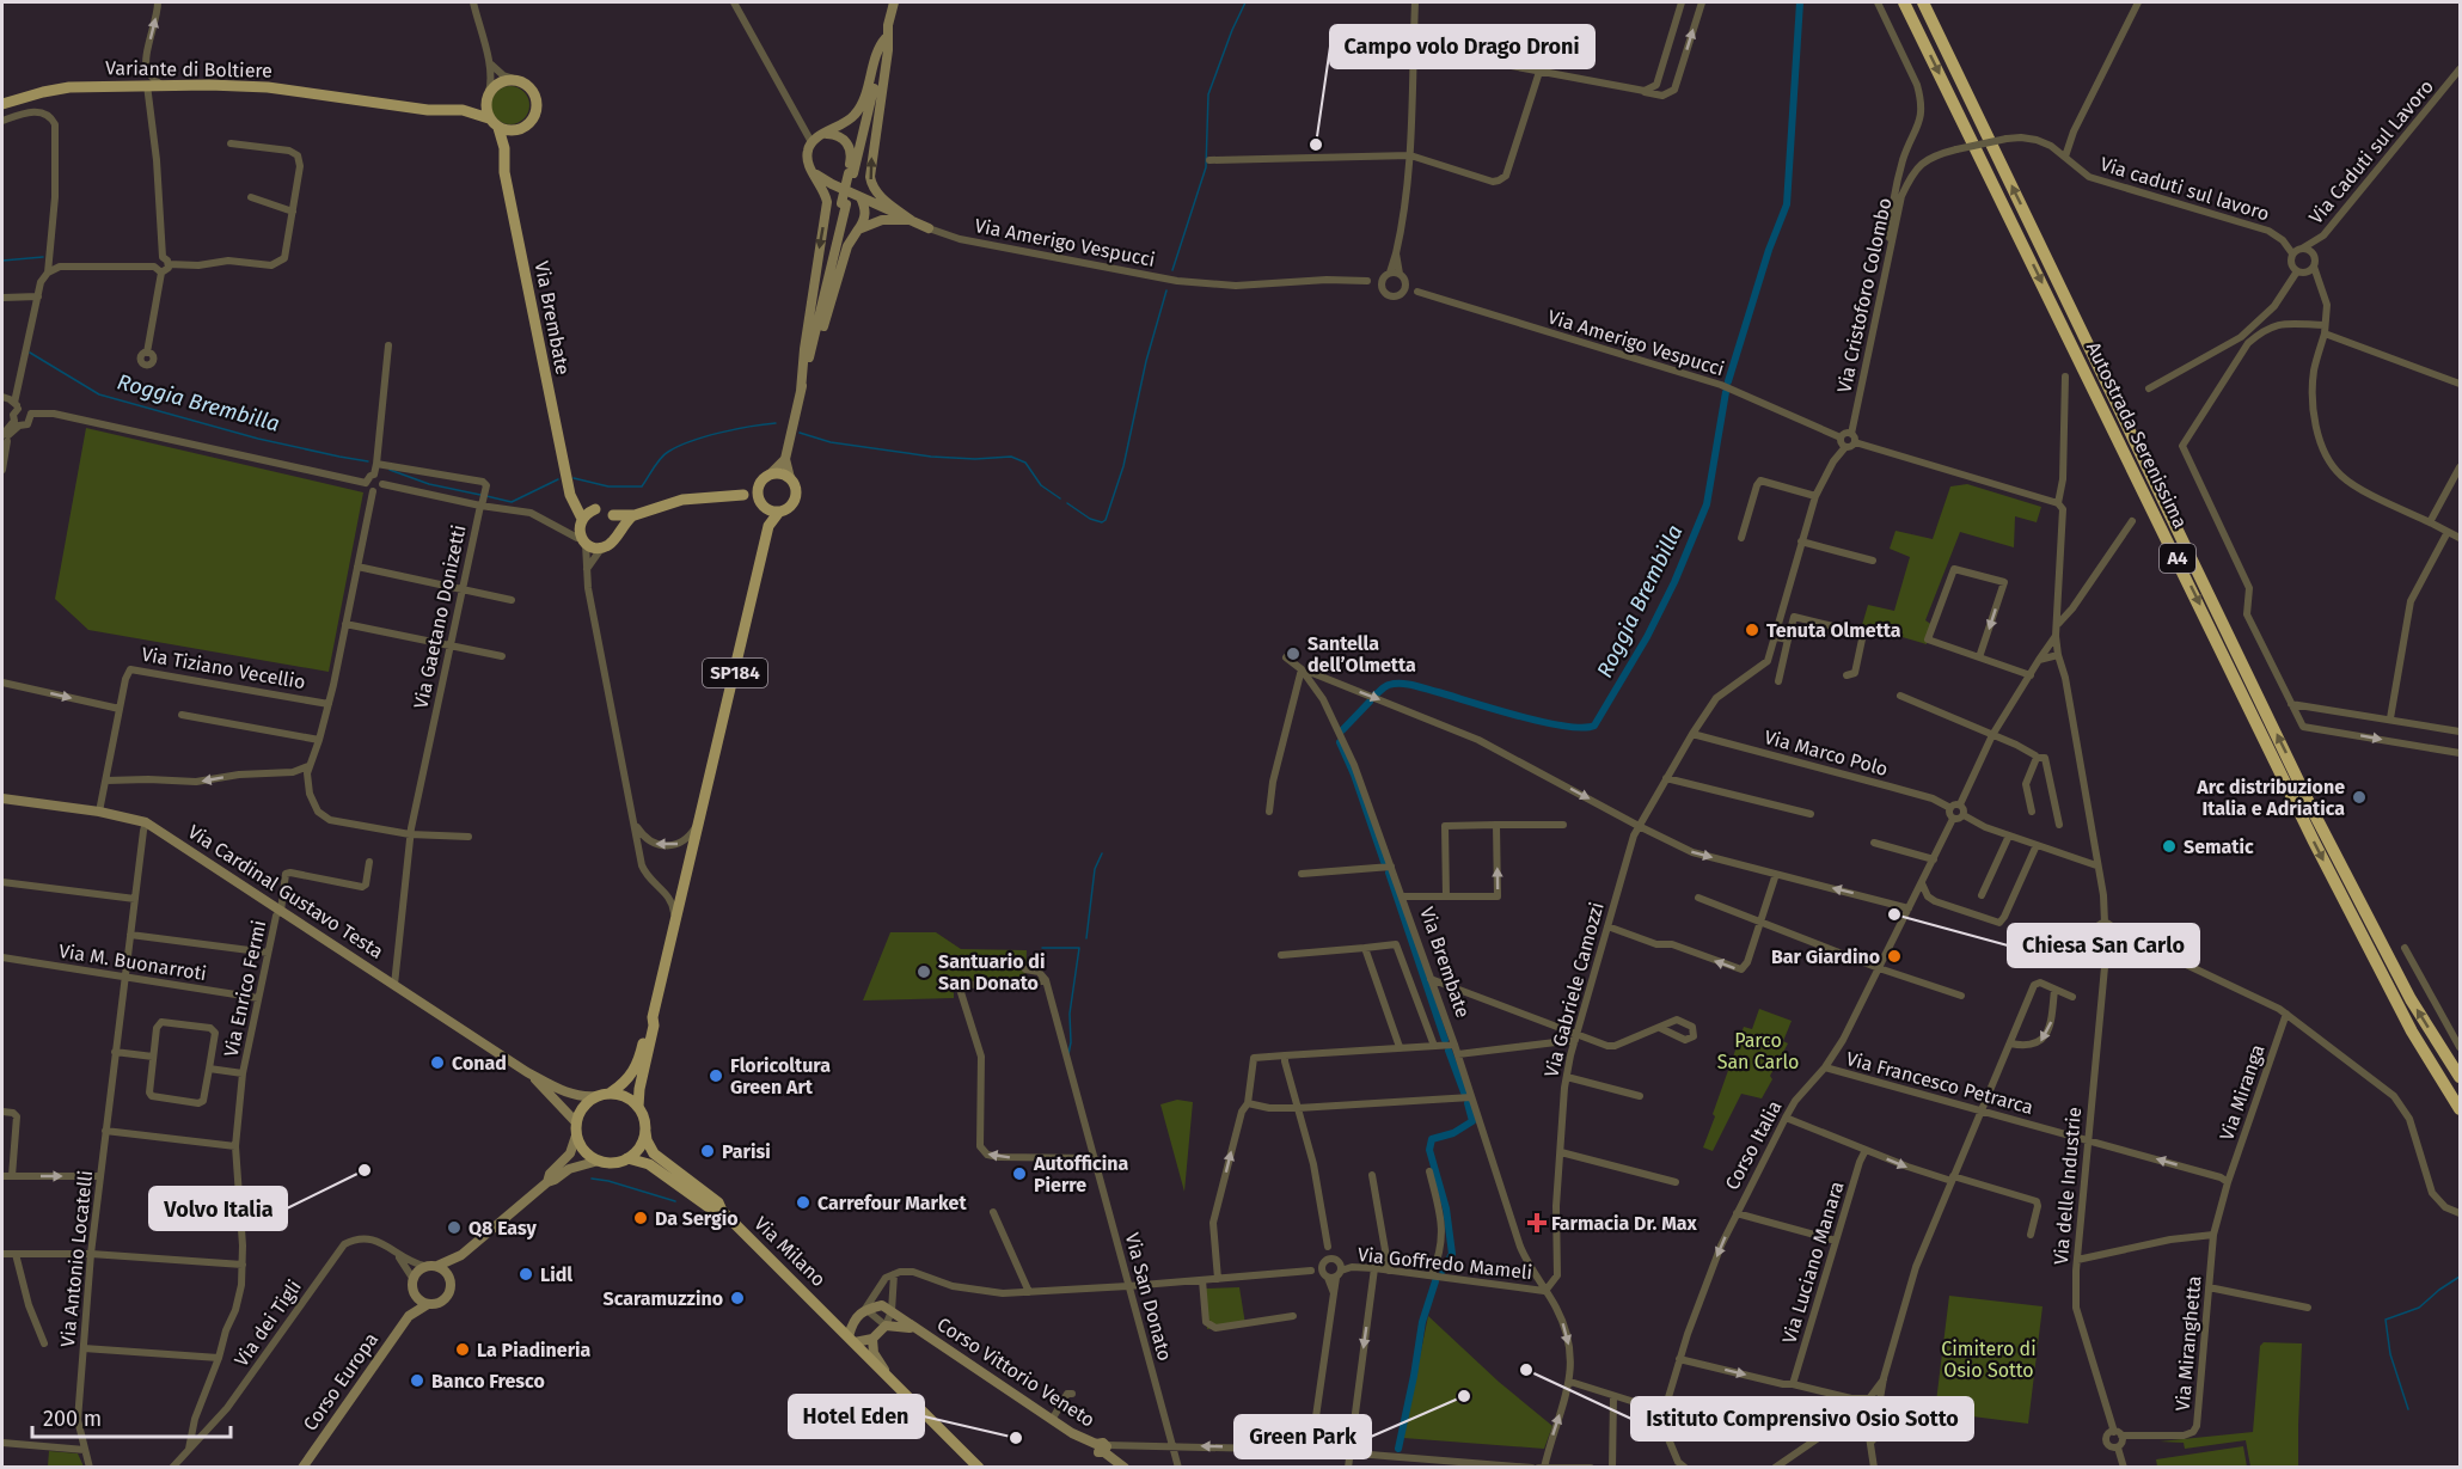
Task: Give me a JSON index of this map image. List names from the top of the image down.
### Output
{
  "streets": {
    "highway": ["Autostrada Serenissima", "A4"],
    "main road": [
      "Variante di Boltiere",
      "Via Brembate",
      "SP184",
      "Via Cardinal Gustavo Testa",
      "Via Milano",
      "Corso Vittorio Veneto",
      "Corso Europa"
    ],
    "street": [
      "Via Caduti sul Lavoro",
      "Via caduti sul lavoro",
      "Via Amerigo Vespucci",
      "Via Cristoforo Colombo",
      "Via Gaetano Donizetti",
      "Via Tiziano Vecellio",
      "Via Marco Polo",
      "Via M. Buonarroti",
      "Via Enrico Fermi",
      "Via Gabriele Camozzi",
      "Via Francesco Petrarca",
      "Via Miranga",
      "Corso Italia",
      "Via delle Industrie",
      "Via Antonio Locatelli",
      "Via Luciano Manara",
      "Via Goffredo Mameli",
      "Via San Donato",
      "Via dei Tigli",
      "Via Miranghetta"
    ]
  },
  "crossings": [
    ["Variante di Boltiere", "Via Brembate"],
    ["Via Caduti sul Lavoro", "Via caduti sul lavoro"],
    ["Via caduti sul lavoro", "Via Cristoforo Colombo"],
    ["Via Amerigo Vespucci", "Via Cristoforo Colombo"],
    ["Via Brembate", "Via Gabriele Camozzi"],
    ["Via Brembate", "Via Goffredo Mameli"],
    ["Via Gaetano Donizetti", "Via Cardinal Gustavo Testa"],
    ["Via Tiziano Vecellio", "Via Cardinal Gustavo Testa"],
    ["SP184", "Via Cardinal Gustavo Testa"],
    ["SP184", "Via Milano"],
    ["Via Marco Polo", "Corso Italia"],
    ["Via Cardinal Gustavo Testa", "Via Enrico Fermi"],
    ["Via Cardinal Gustavo Testa", "Via Milano"],
    ["Via Cardinal Gustavo Testa", "Via Antonio Locatelli"],
    ["Via M. Buonarroti", "Via Enrico Fermi"],
    ["Via M. Buonarroti", "Via Antonio Locatelli"],
    ["Via Enrico Fermi", "Via dei Tigli"],
    ["Via Gabriele Camozzi", "Via Goffredo Mameli"],
    ["Via Francesco Petrarca", "Corso Italia"],
    ["Via Francesco Petrarca", "Via delle Industrie"],
    ["Via Miranga", "Via Miranghetta"],
    ["Via delle Industrie", "Via Miranghetta"],
    ["Via dei Tigli", "Corso Europa"]
  ],
  "water": ["Roggia Brembilla"],
  "parks": ["Parco San Carlo", "Cimitero di Osio Sotto"],
  "places": {
    "other": [
      "Campo volo Drago Droni",
      "Tenuta Olmetta",
      "Santella dell’Olmetta",
      "Arc distribuzione Italia e Adriatica",
      "Sematic",
      "Chiesa San Carlo",
      "Bar Giardino",
      "Santuario di San Donato",
      "Conad",
      "Floricoltura Green Art",
      "Parisi",
      "Volvo Italia",
      "Autofficina Pierre",
      "Carrefour Market",
      "Da Sergio",
      "Q8 Easy",
      "Lidl",
      "Scaramuzzino",
      "La Piadineria",
      "Istituto Comprensivo Osio Sotto",
      "Banco Fresco",
      "Green Park",
      "Hotel Eden"
    ],
    "health": ["Farmacia Dr. Max"]
  },
  "scale_bar": "200 m"
}
